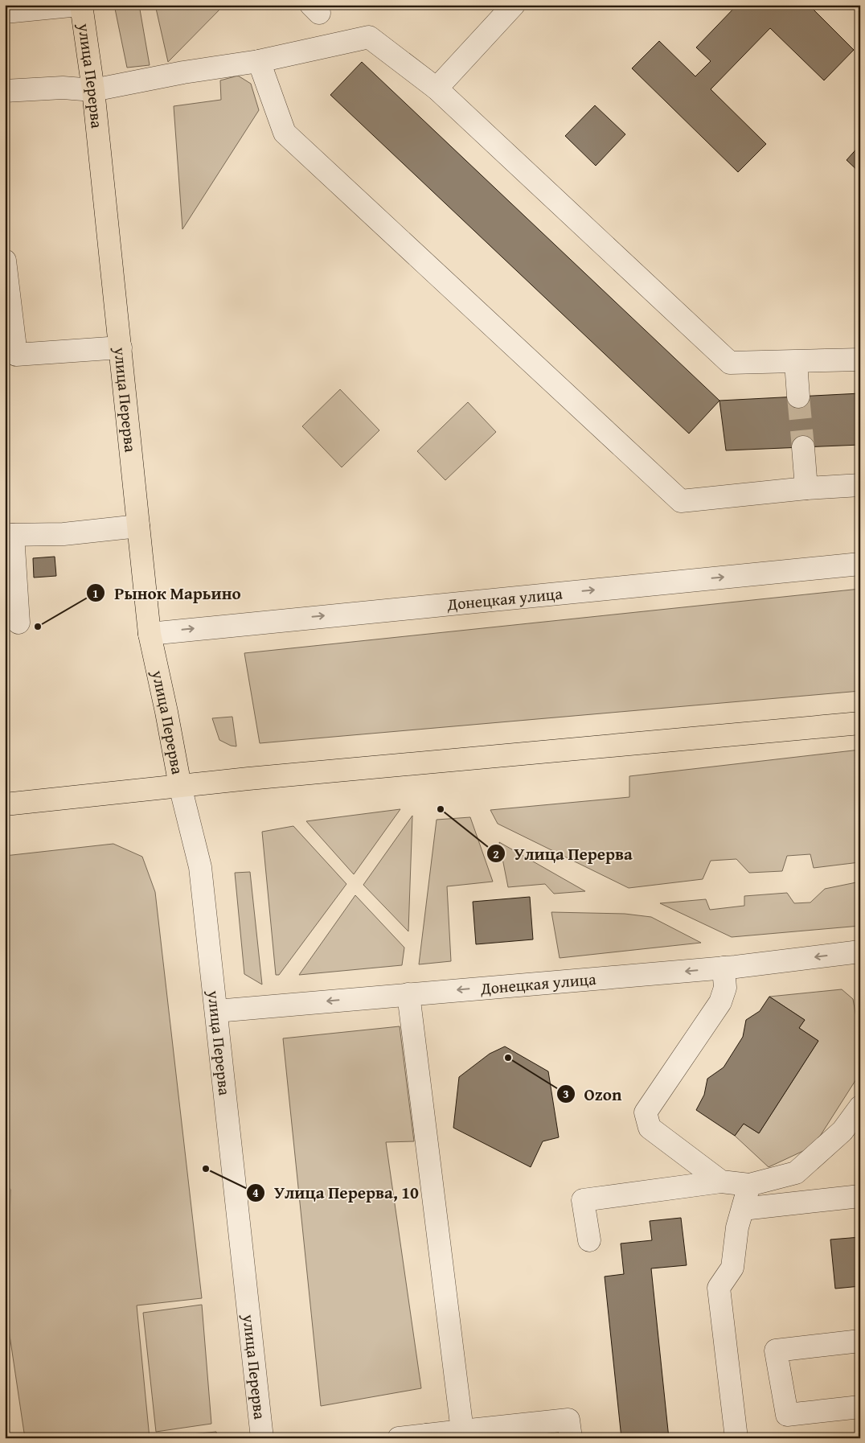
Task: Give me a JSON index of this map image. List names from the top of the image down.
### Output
{
  "streets": {
    "main road": ["улица Перерва"],
    "street": ["Донецкая улица"]
  },
  "crossings": [
    ["улица Перерва", "Донецкая улица"]
  ],
  "places": [
    "Рынок Марьино",
    "Улица Перерва",
    "Ozon",
    "Улица Перерва, 10"
  ]
}
